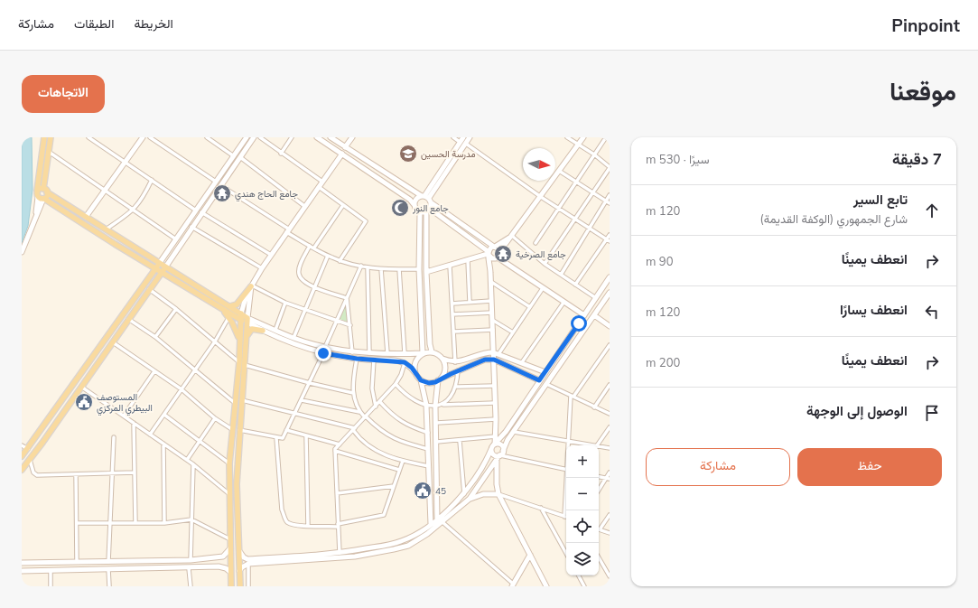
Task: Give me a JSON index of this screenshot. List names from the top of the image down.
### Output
{
  "places": {
    "school or university": ["مدرسة الحسين"],
    "temple": ["جامع الحاج هندي", "جامع الصرخية"],
    "mosque": ["جامع النور"],
    "public building": ["المستوصف البيطري المركزي", "45"]
  },
  "north": "right",
  "page": {
    "header": "Pinpoint",
    "nav": ["الخريطة", "الطبقات", "مشاركة"],
    "title": "موقعنا",
    "buttons": [
      "الاتجاهات",
      ["حفظ", "مشاركة"]
    ],
    "heading": ["7 دقيقة", "سيرًا · 530 m"],
    "list": [
      ["تابع السير", "شارع الجمهوري (الوكفة القديمة)", "120 m"],
      ["انعطف يمينًا", "90 m"],
      ["انعطف يسارًا", "120 m"],
      ["انعطف يمينًا", "200 m"],
      "الوصول إلى الوجهة"
    ],
    "map_buttons": ["+", "−"]
  }
}
